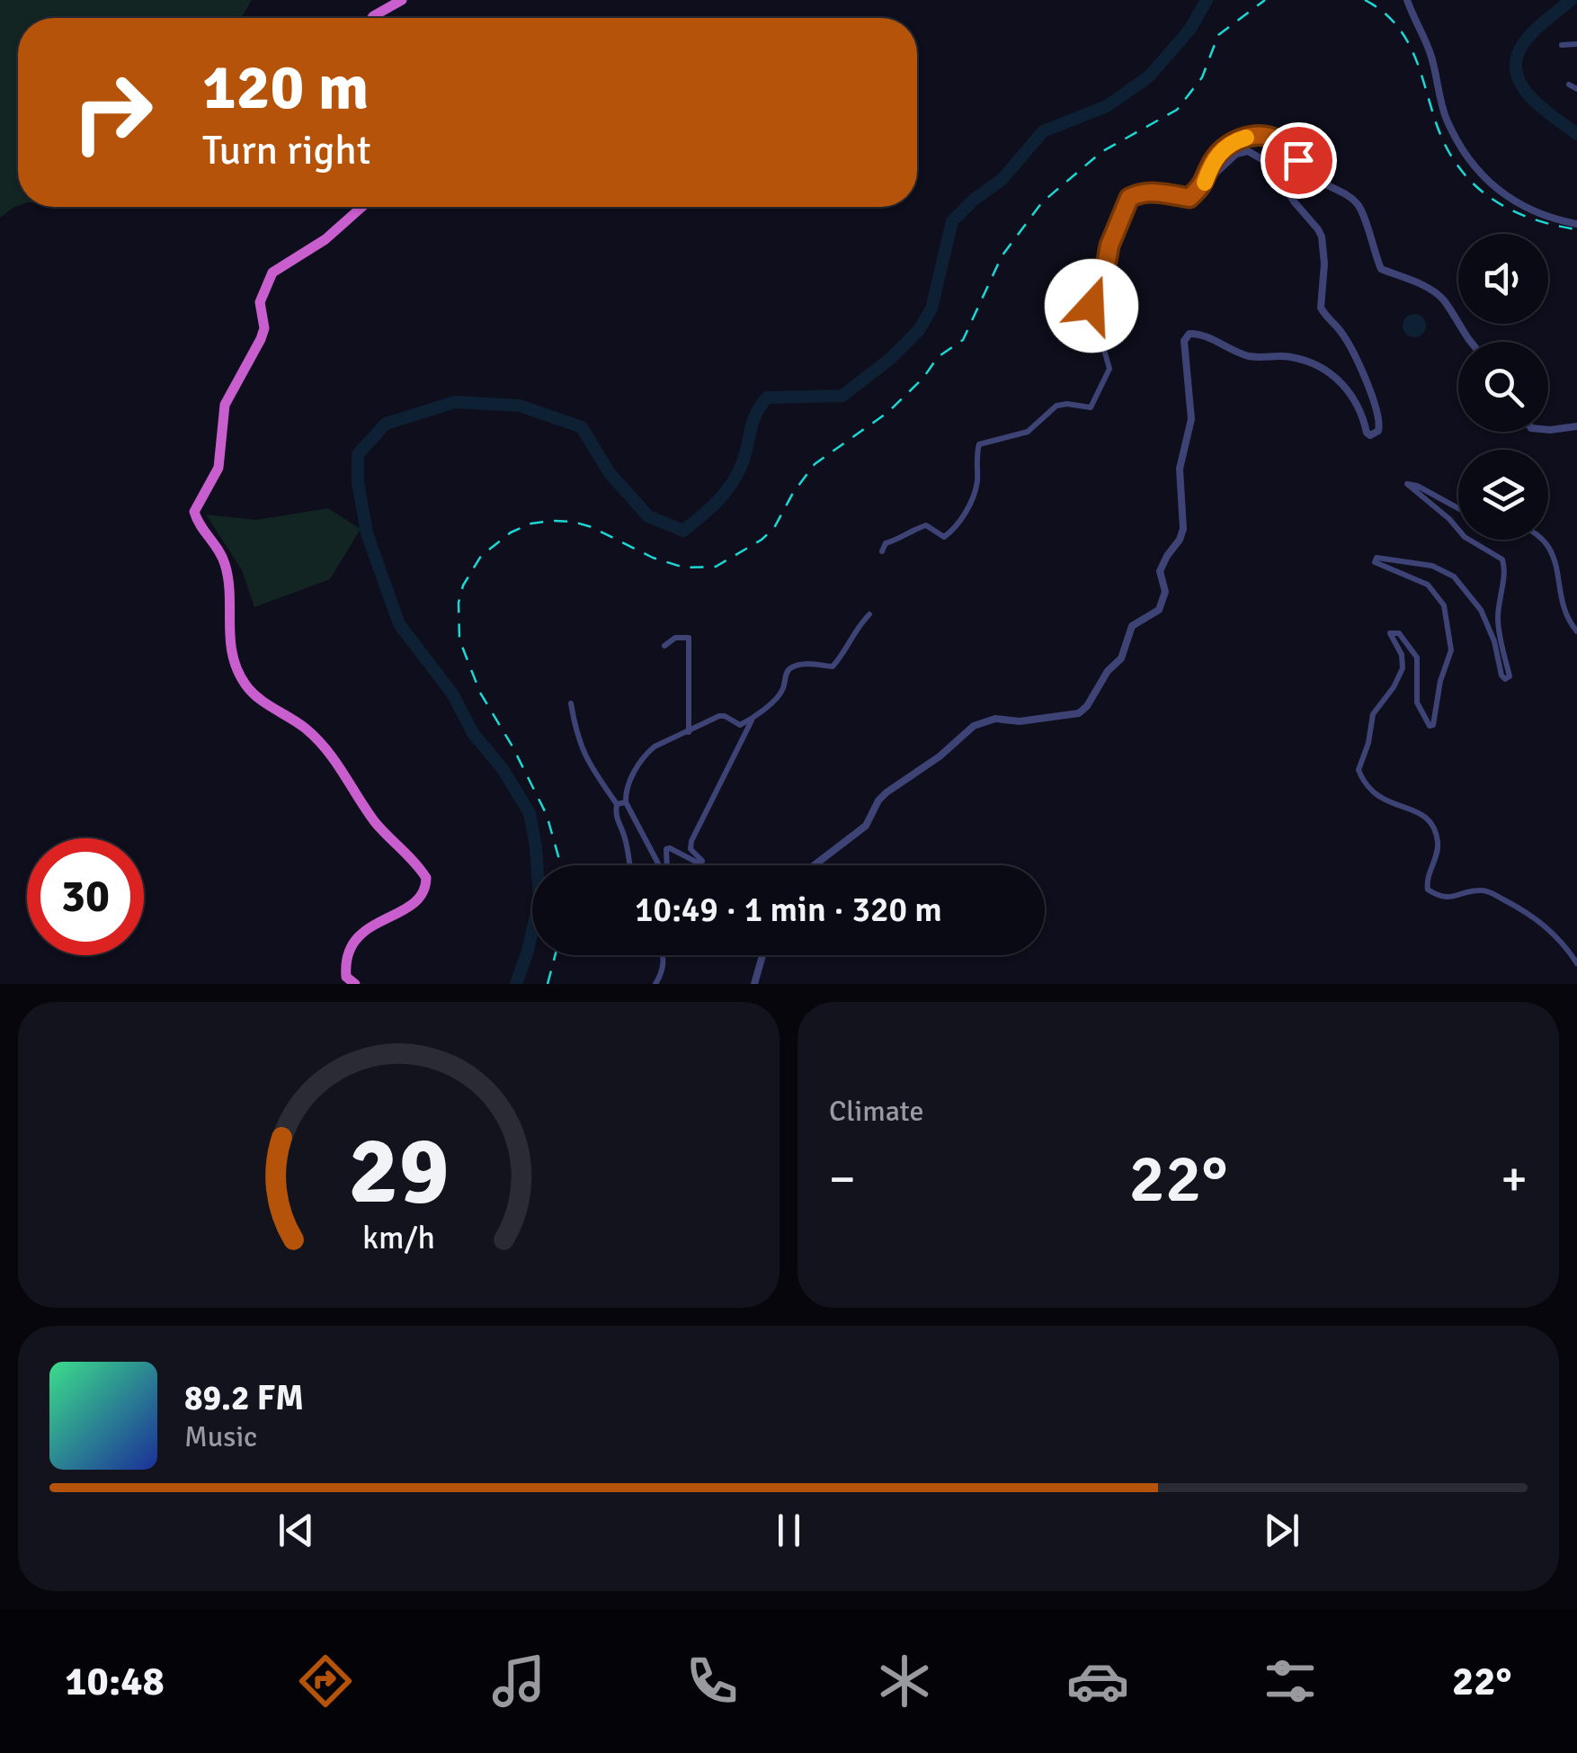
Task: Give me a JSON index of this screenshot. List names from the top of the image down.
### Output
{
  "page": {
    "turn": ["120 m", "Turn right"],
    "limit": "30",
    "trip": "10:49 · 1 min · 320 m",
    "tile": "Climate",
    "heat": ["−", "22°", "+"],
    "song": ["89.2 FM", "Music"],
    "tabs": ["10:48", "22°"],
    "gauge": ["29", "km/h"]
  }
}
